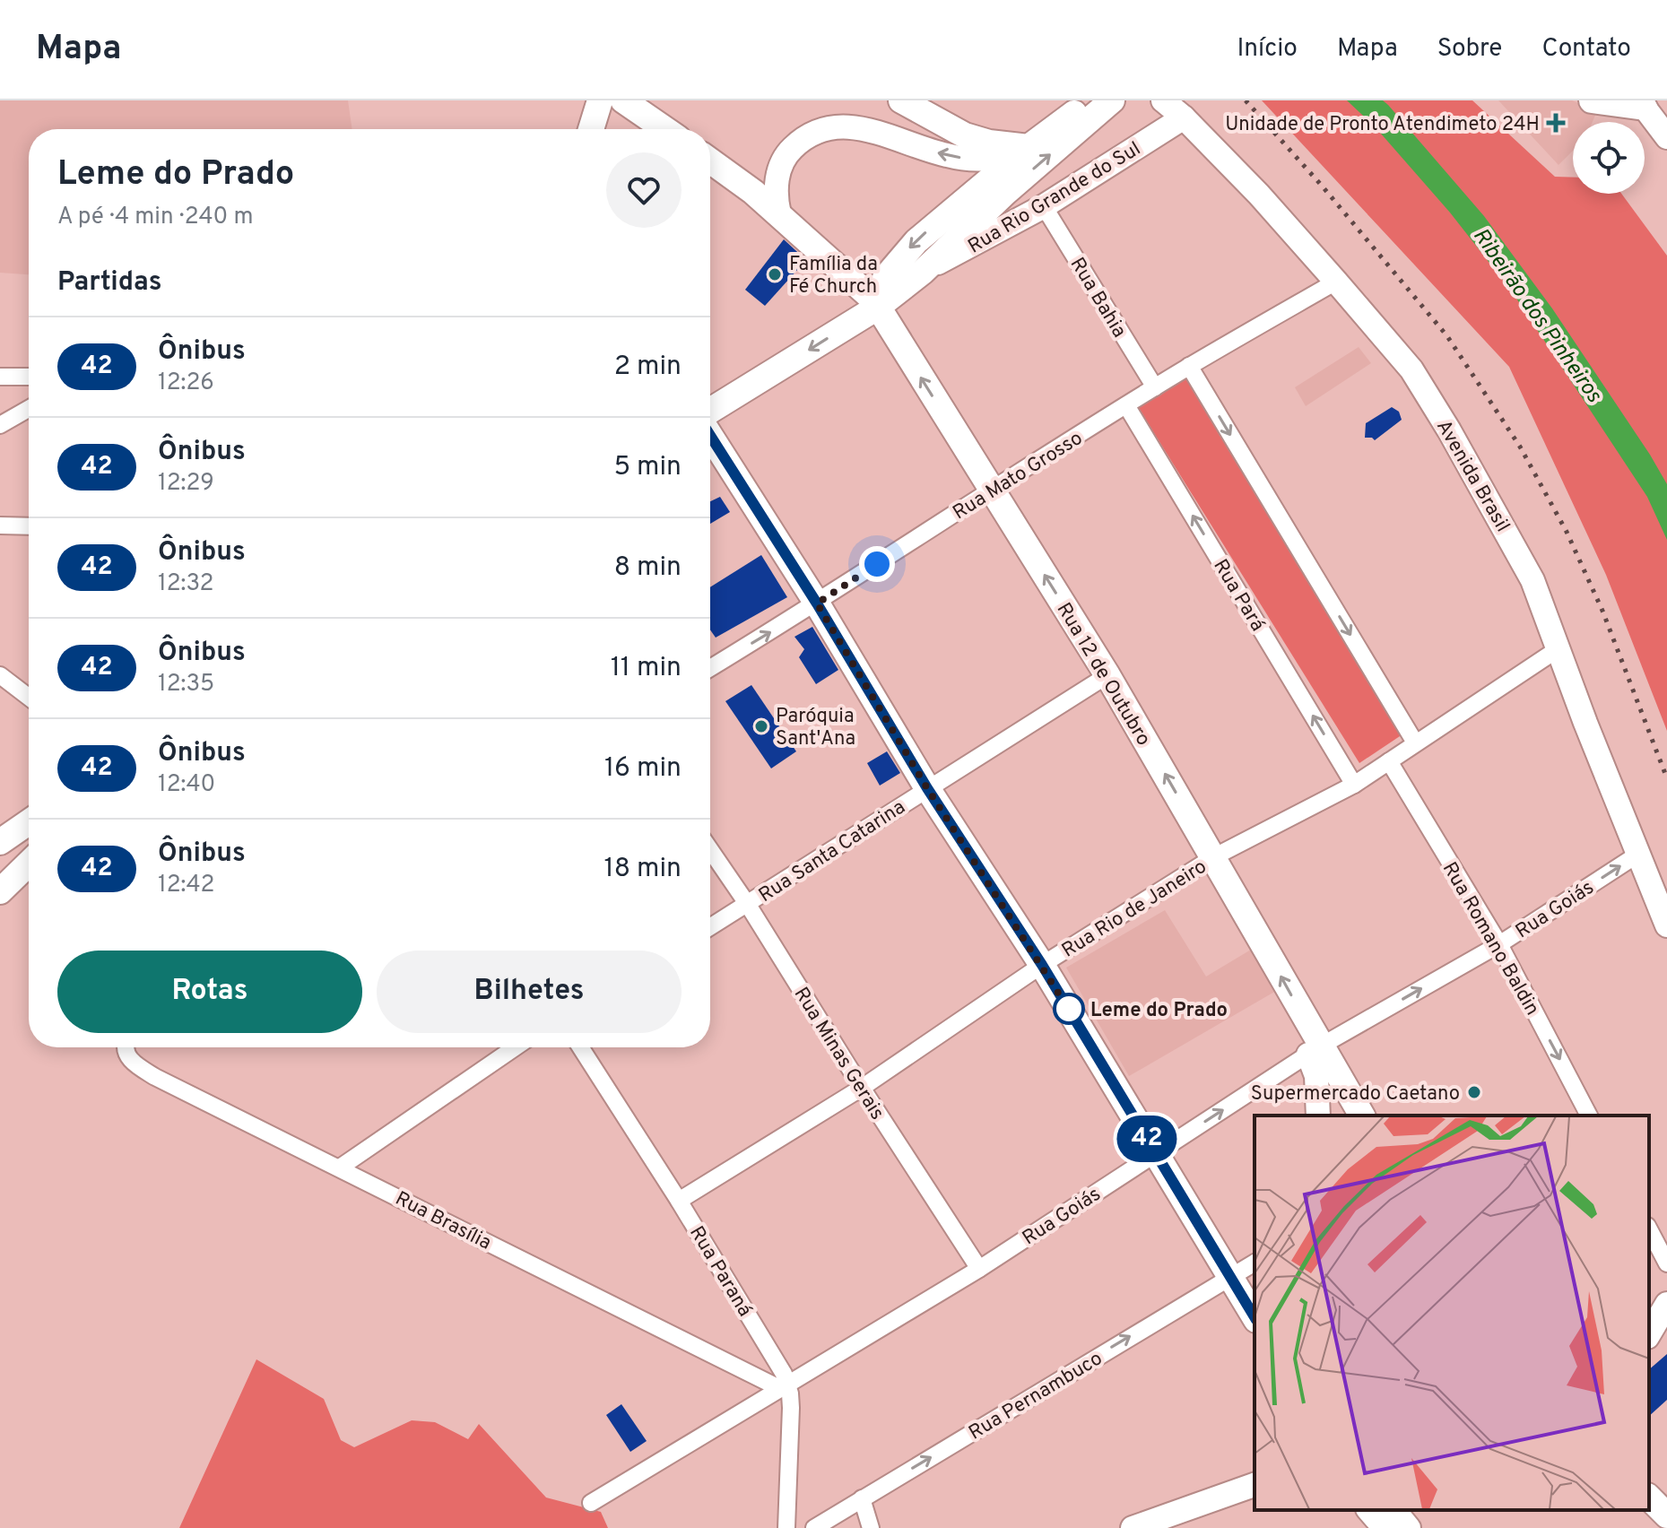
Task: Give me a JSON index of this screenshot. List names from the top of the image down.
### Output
{
  "streets": {
    "main road": ["Rua Rio Grande do Sul", "Avenida Brasil", "Rua 12 de Outubro"],
    "street": [
      "Rua Bahia",
      "Rua Mato Grosso",
      "Rua Pará",
      "Rua Santa Catarina",
      "Rua Rio de Janeiro",
      "Rua Goiás",
      "Rua Romano Baldin",
      "Rua Minas Gerais",
      "Rua Brasília",
      "Rua Paraná",
      "Rua Pernambuco"
    ]
  },
  "crossings": [
    ["Rua Rio Grande do Sul", "Rua Bahia"],
    ["Rua Rio Grande do Sul", "Avenida Brasil"],
    ["Rua Rio Grande do Sul", "Rua 12 de Outubro"],
    ["Rua Bahia", "Rua Mato Grosso"],
    ["Rua Mato Grosso", "Avenida Brasil"],
    ["Rua Mato Grosso", "Rua Pará"],
    ["Rua Mato Grosso", "Rua 12 de Outubro"],
    ["Avenida Brasil", "Rua Rio de Janeiro"],
    ["Avenida Brasil", "Rua Goiás"],
    ["Rua Pará", "Rua Rio de Janeiro"],
    ["Rua 12 de Outubro", "Rua Santa Catarina"],
    ["Rua 12 de Outubro", "Rua Rio de Janeiro"],
    ["Rua 12 de Outubro", "Rua Goiás"],
    ["Rua Santa Catarina", "Rua Minas Gerais"],
    ["Rua Rio de Janeiro", "Rua Romano Baldin"],
    ["Rua Rio de Janeiro", "Rua Minas Gerais"],
    ["Rua Rio de Janeiro", "Rua Paraná"],
    ["Rua Goiás", "Rua Romano Baldin"],
    ["Rua Goiás", "Rua Minas Gerais"],
    ["Rua Goiás", "Rua Brasília"],
    ["Rua Goiás", "Rua Paraná"],
    ["Rua Brasília", "Rua Paraná"]
  ],
  "one_way": ["Rua Goiás", "Rua Romano Baldin", "Rua Pernambuco"],
  "water": ["Ribeirão dos Pinheiros"],
  "places": {
    "health": ["Unidade de Pronto Atendimeto 24H"],
    "other": [
      "Família da Fé Church",
      "Paróquia Sant'Ana",
      "Leme do Prado",
      "Supermercado Caetano"
    ]
  },
  "lines": ["bus line 42"],
  "page": {
    "header": "Mapa",
    "nav": [
      "Início",
      "Mapa",
      "Sobre",
      "Contato"
    ],
    "on_map": "42",
    "heading": [
      ["Leme do Prado", "A pé · 4 min · 240 m"],
      "Partidas"
    ],
    "list": [
      {
        "mark": "42",
        "name": "Ônibus",
        "note": "12:26",
        "value": "2 min"
      },
      {
        "mark": "42",
        "name": "Ônibus",
        "note": "12:29",
        "value": "5 min"
      },
      {
        "mark": "42",
        "name": "Ônibus",
        "note": "12:32",
        "value": "8 min"
      },
      {
        "mark": "42",
        "name": "Ônibus",
        "note": "12:35",
        "value": "11 min"
      },
      {
        "mark": "42",
        "name": "Ônibus",
        "note": "12:40",
        "value": "16 min"
      },
      {
        "mark": "42",
        "name": "Ônibus",
        "note": "12:42",
        "value": "18 min"
      }
    ],
    "buttons": ["Rotas", "Bilhetes"]
  }
}
